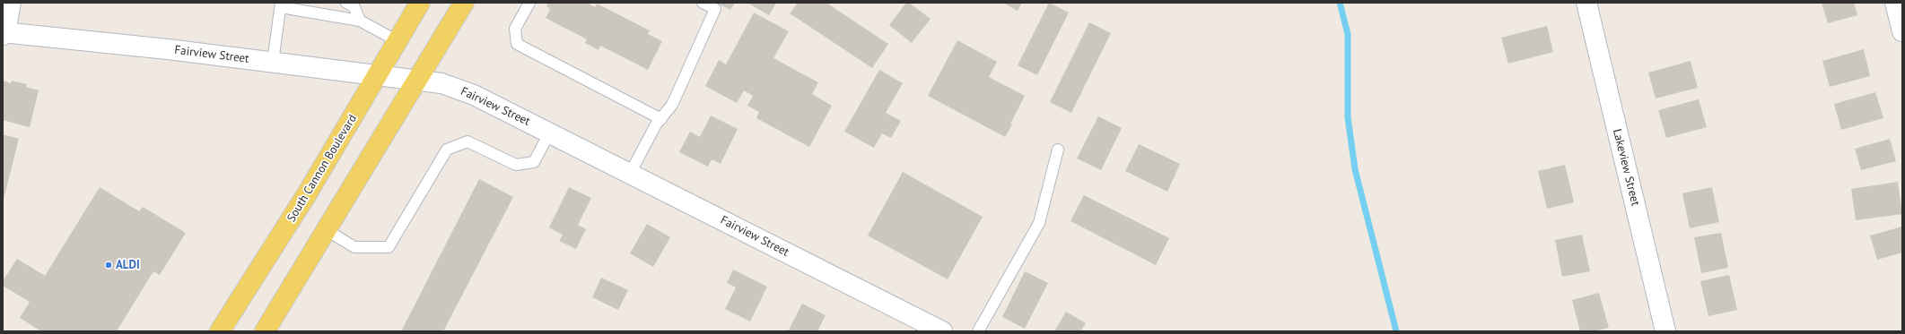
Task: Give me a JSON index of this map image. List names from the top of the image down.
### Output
{
  "streets": {
    "main road": ["South Cannon Boulevard"],
    "street": ["Fairview Street", "Lakeview Street"]
  },
  "crossings": [
    ["Fairview Street", "South Cannon Boulevard"]
  ],
  "places": ["ALDI"]
}
